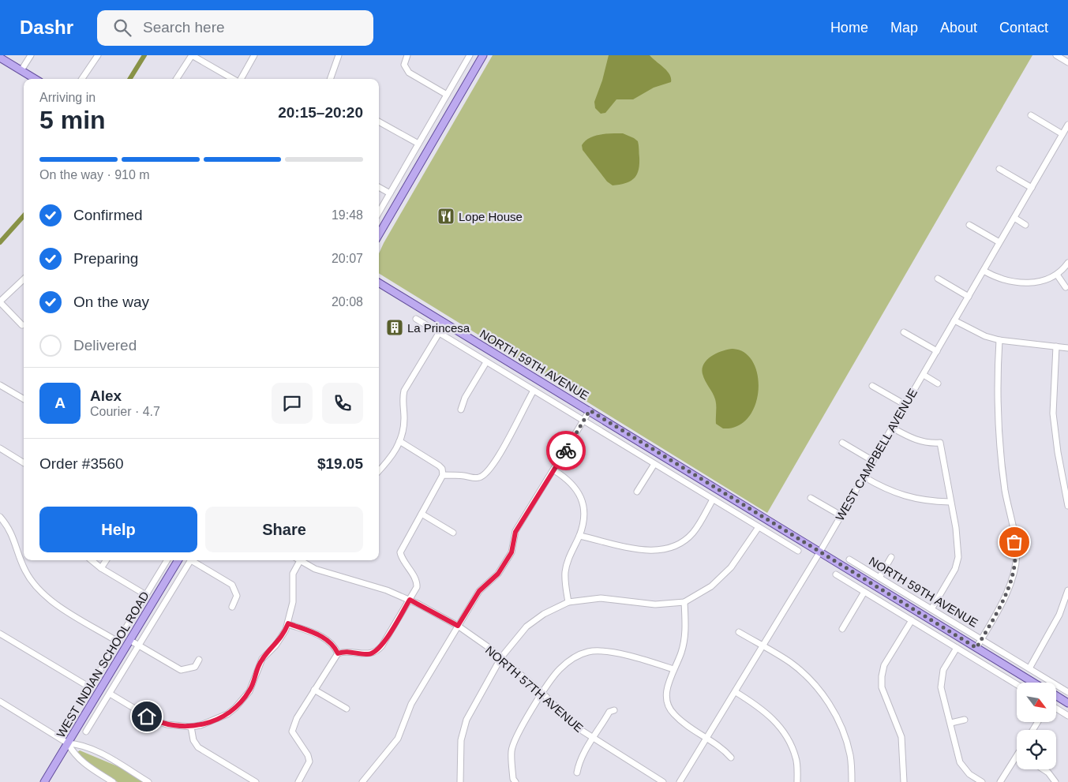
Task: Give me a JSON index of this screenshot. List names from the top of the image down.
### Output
{
  "streets": {
    "main road": ["NORTH 59TH AVENUE", "WEST INDIAN SCHOOL ROAD"],
    "street": ["WEST CAMPBELL AVENUE", "NORTH 57TH AVENUE"]
  },
  "crossings": [
    ["NORTH 59TH AVENUE", "WEST CAMPBELL AVENUE"]
  ],
  "places": {
    "restaurant": ["Lope House"],
    "building": ["La Princesa"]
  },
  "north": "bottom right",
  "page": {
    "header": "Dashr",
    "search": "Search here",
    "nav": [
      "Home",
      "Map",
      "About",
      "Contact"
    ],
    "heading": ["5 min", "Arriving in", "20:15–20:20"],
    "panel": [
      "Alex",
      "Courier · 4.7",
      "Order #3560",
      "$19.05"
    ],
    "bar": "On the way · 910 m",
    "list": [
      ["Confirmed", "19:48"],
      ["Preparing", "20:07"],
      ["On the way", "20:08"],
      "Delivered"
    ],
    "round": "A",
    "buttons": ["Help", "Share"]
  }
}
